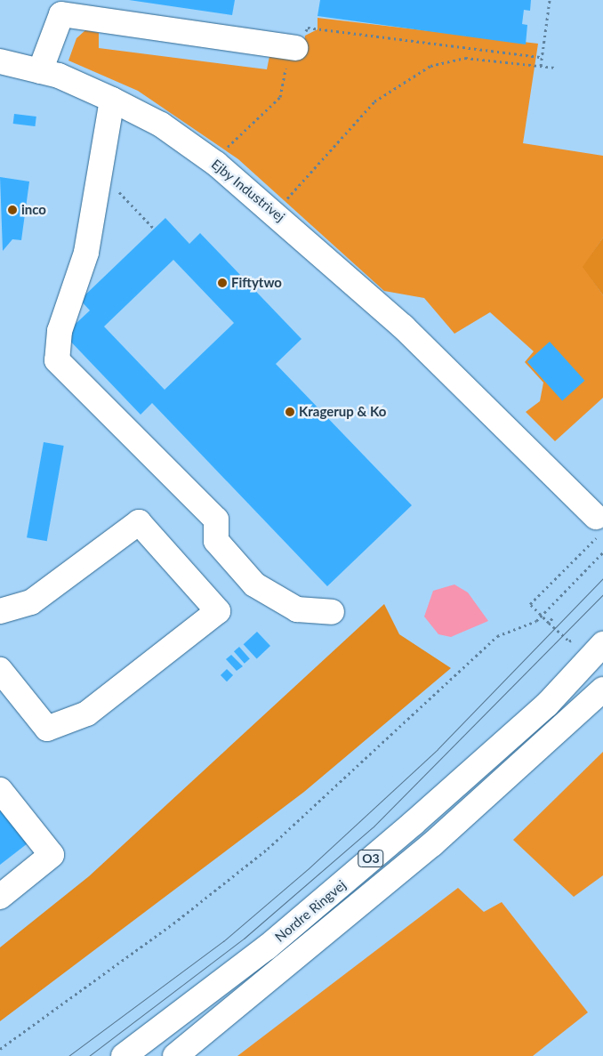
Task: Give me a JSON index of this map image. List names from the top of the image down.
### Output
{
  "streets": {
    "main road": ["Ejby Industrivej", "O3", "Nordre Ringvej"]
  },
  "places": ["inco", "Fiftytwo", "Kragerup & Ko"]
}
